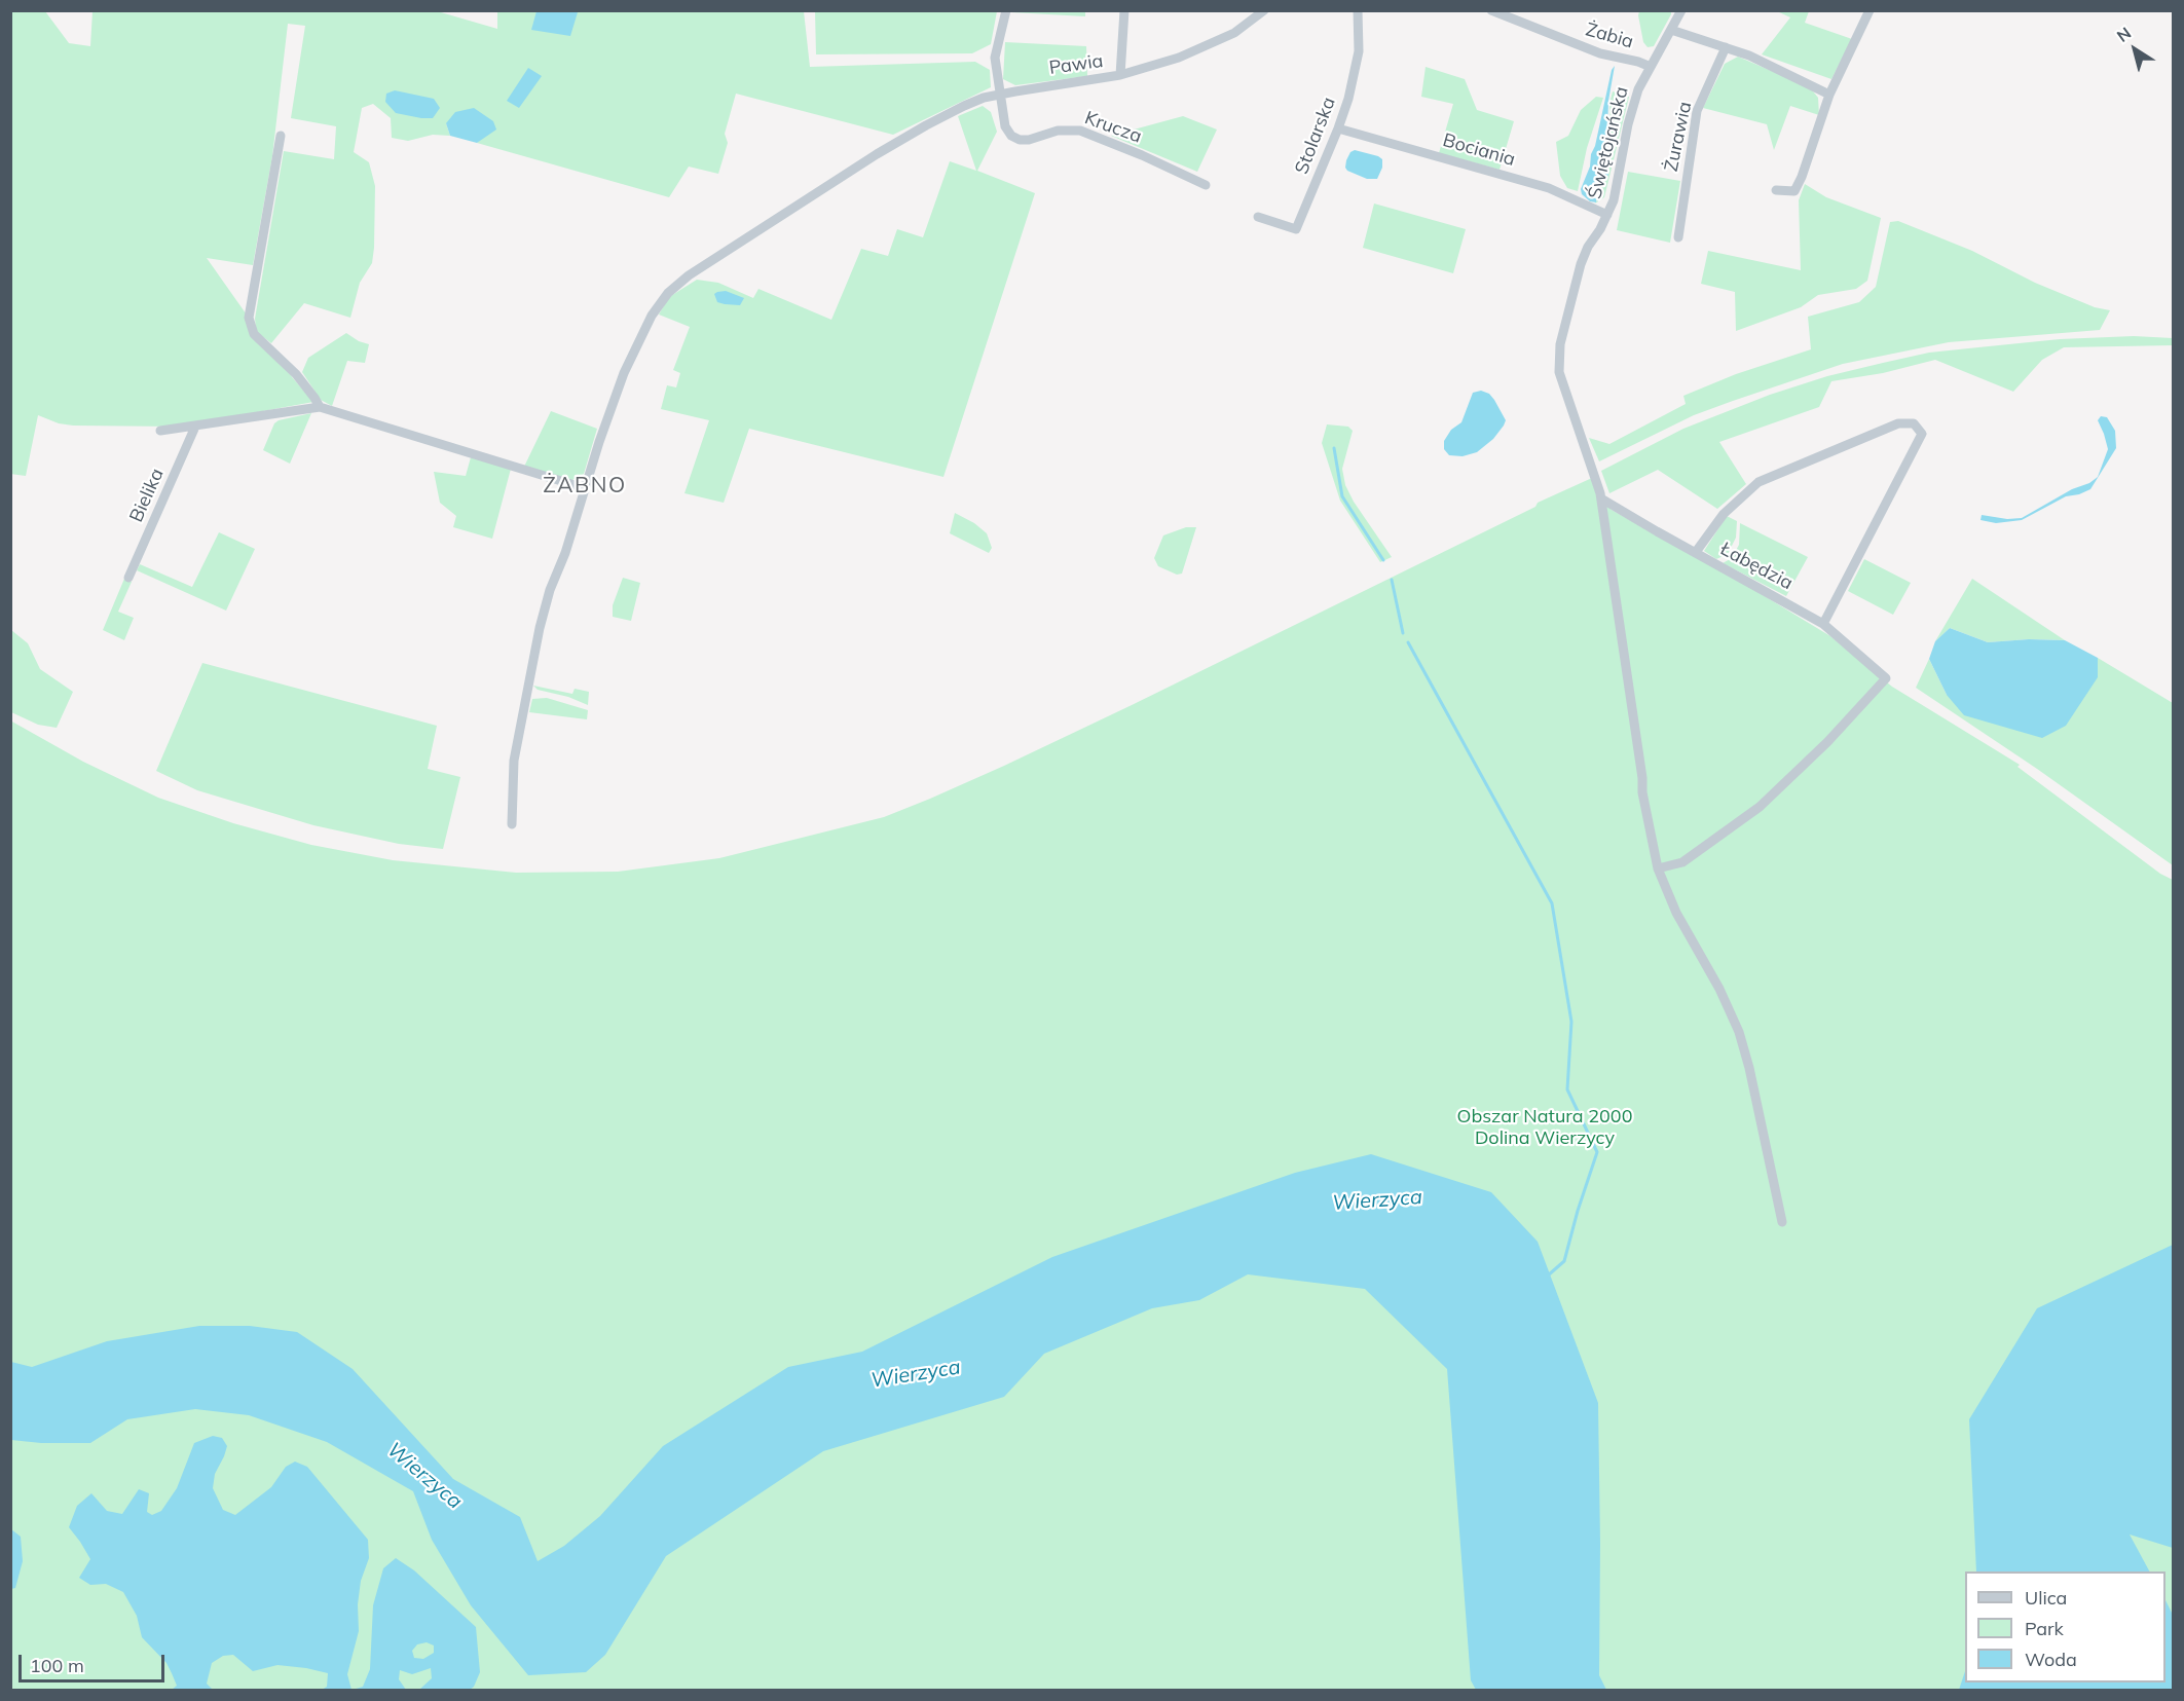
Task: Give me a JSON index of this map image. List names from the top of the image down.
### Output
{
  "streets": {
    "street": [
      "Żabia",
      "Pawia",
      "Krucza",
      "Stolarska",
      "Żurawia",
      "Świętojańska",
      "Bociania",
      "Bielika",
      "Łabędzia"
    ]
  },
  "crossings": [
    ["Żabia", "Świętojańska"],
    ["Pawia", "Krucza"],
    ["Stolarska", "Bociania"],
    ["Świętojańska", "Bociania"],
    ["Świętojańska", "Łabędzia"]
  ],
  "districts": ["ŻABNO"],
  "water": ["Wierzyca"],
  "parks": ["Obszar Natura 2000 Dolina Wierzycy"],
  "legend": ["Ulica", "Park", "Woda"],
  "scale_bar": "100 m",
  "north": "top left"
}
